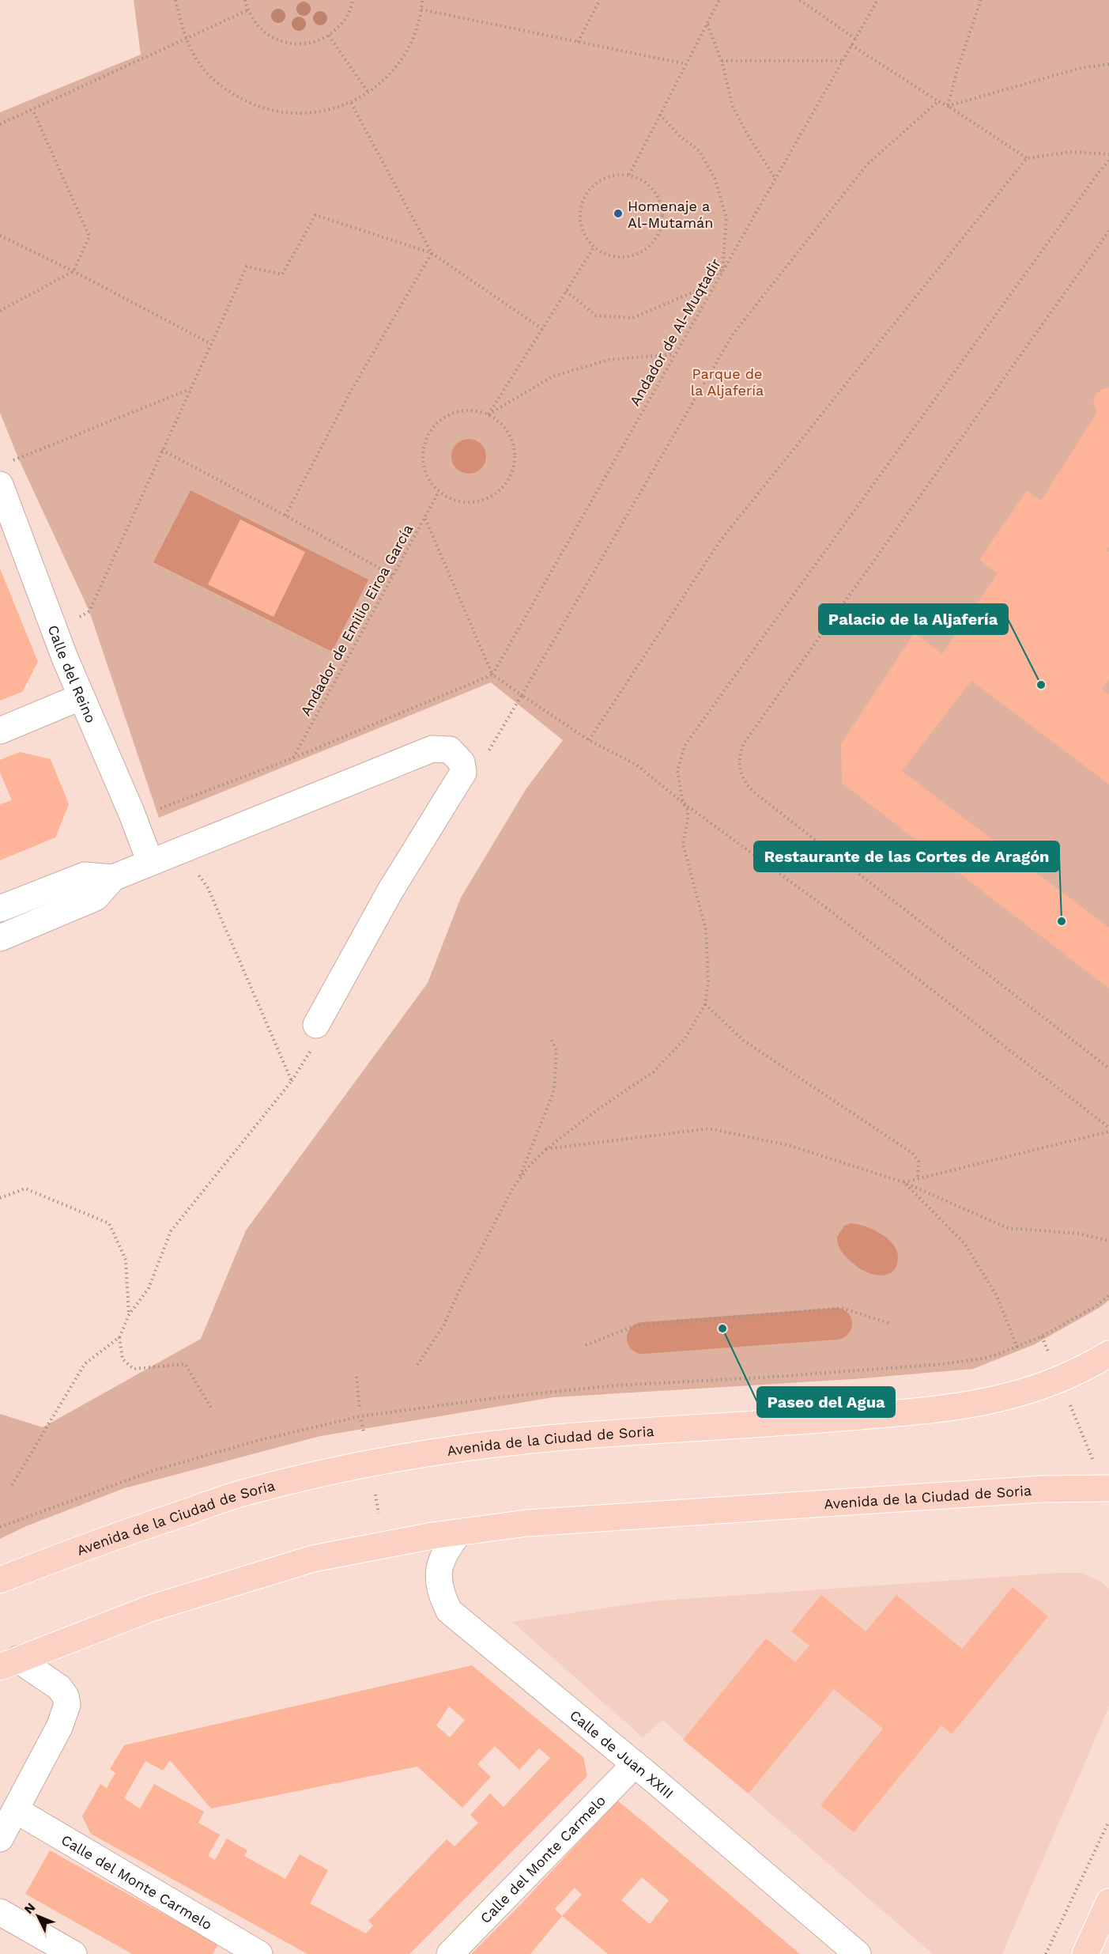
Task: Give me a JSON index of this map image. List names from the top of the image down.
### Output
{
  "streets": {
    "main road": ["Avenida de la Ciudad de Soria"],
    "street": ["Calle del Reino", "Calle de Juan XXIII", "Calle del Monte Carmelo"],
    "path": ["Andador de Al-Muqtadir", "Andador de Emilio Eiroa García"]
  },
  "crossings": [
    ["Avenida de la Ciudad de Soria", "Calle de Juan XXIII"],
    ["Calle de Juan XXIII", "Calle del Monte Carmelo"]
  ],
  "parks": ["Parque de la Aljafería"],
  "places": [
    "Homenaje a Al-Mutamán",
    "Palacio de la Aljafería",
    "Restaurante de las Cortes de Aragón",
    "Paseo del Agua"
  ],
  "north": "top left"
}
